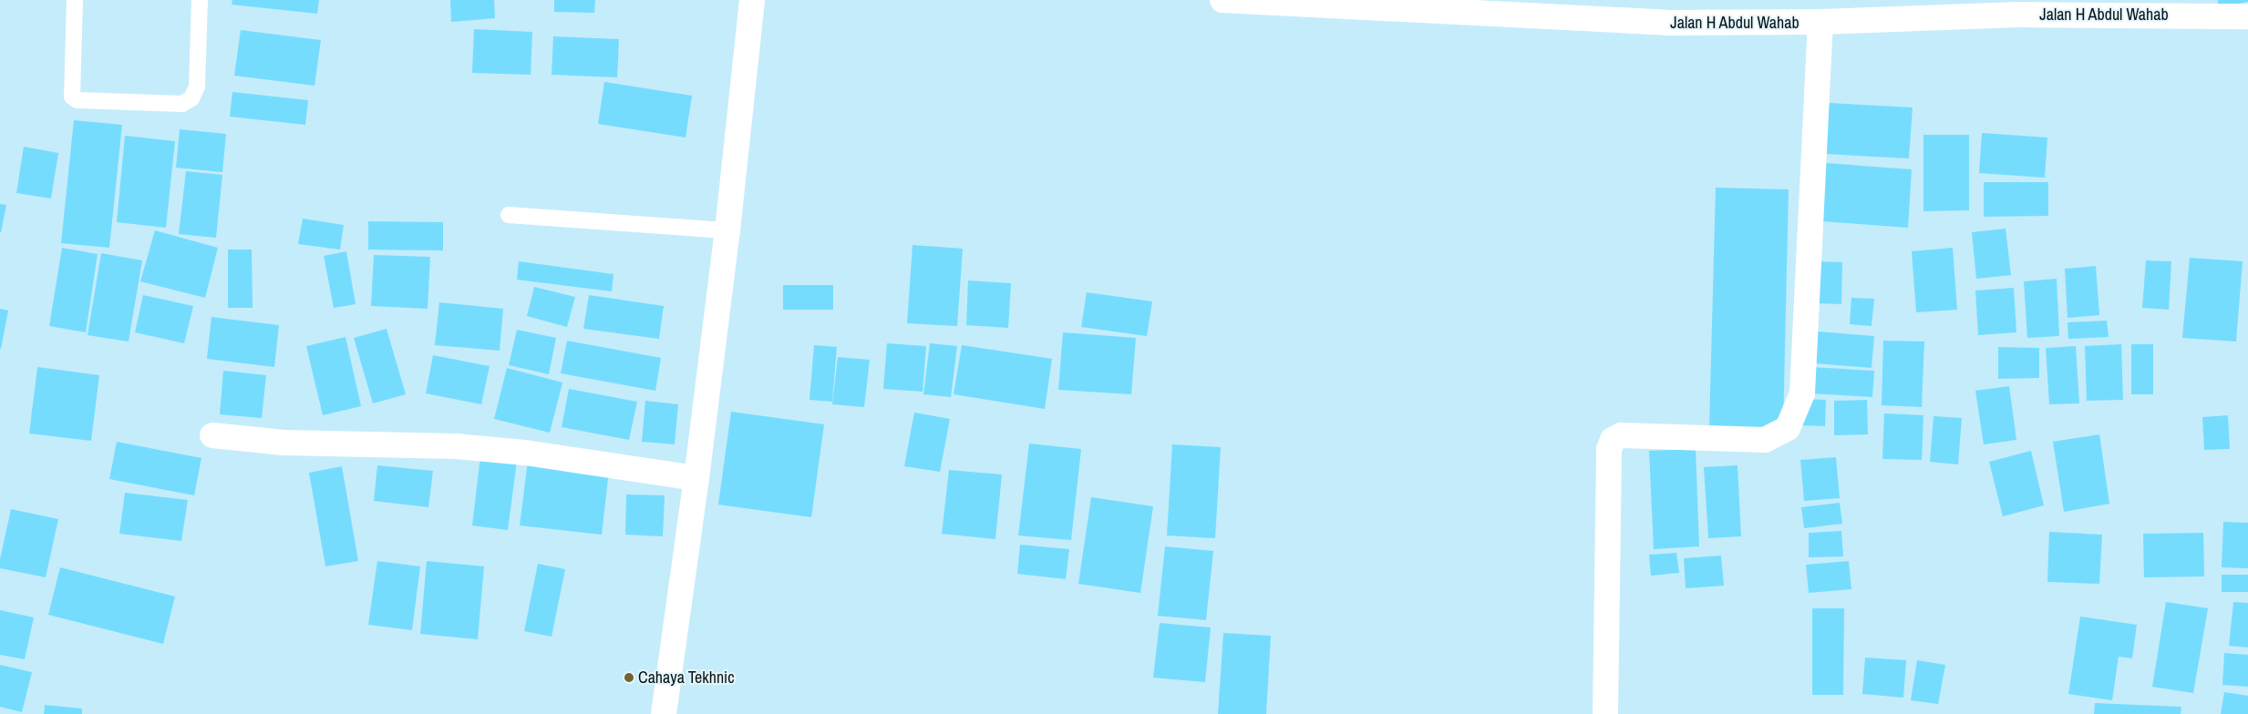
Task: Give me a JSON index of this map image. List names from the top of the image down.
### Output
{
  "streets": {
    "street": ["Jalan H Abdul Wahab"]
  },
  "places": ["Cahaya Tekhnic"]
}
